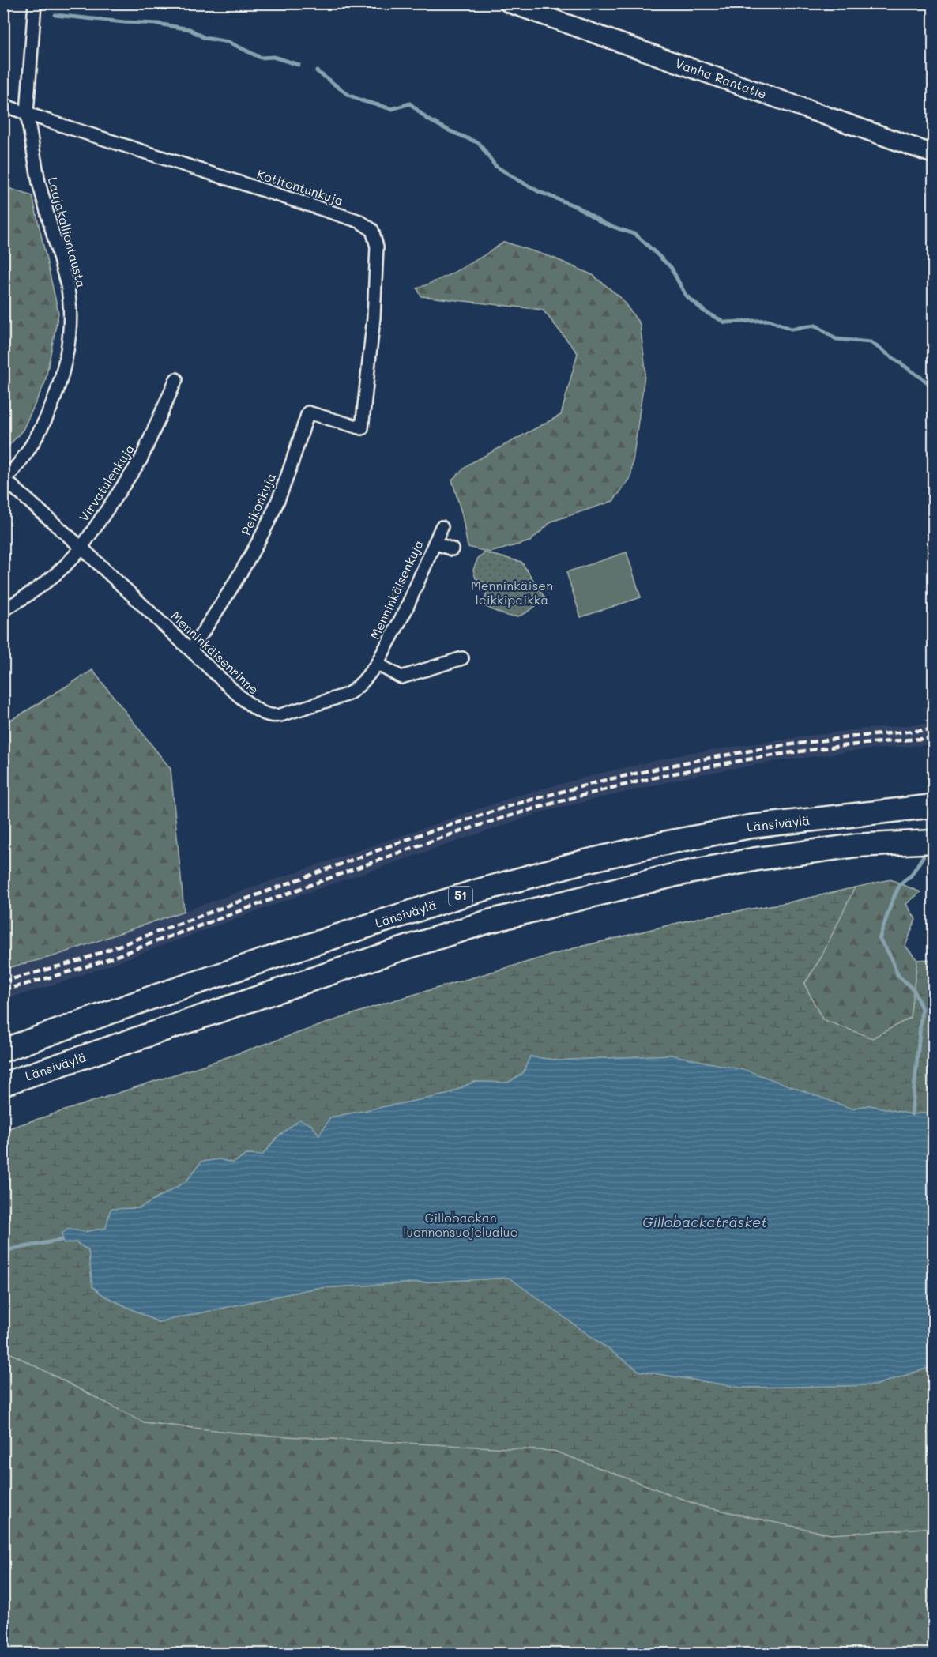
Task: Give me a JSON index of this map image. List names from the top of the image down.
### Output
{
  "streets": {
    "highway": ["Länsiväylä", "51"],
    "main road": ["Vanha Rantatie"],
    "street": [
      "Kotitontunkuja",
      "Laajakalliontausta",
      "Virvatulenkuja",
      "Peikonkuja",
      "Menninkäisenkuja",
      "Menninkäisenrinne"
    ]
  },
  "crossings": [
    ["Kotitontunkuja", "Laajakalliontausta"],
    ["Kotitontunkuja", "Peikonkuja"],
    ["Laajakalliontausta", "Menninkäisenrinne"],
    ["Virvatulenkuja", "Menninkäisenrinne"],
    ["Peikonkuja", "Menninkäisenrinne"],
    ["Menninkäisenkuja", "Menninkäisenrinne"]
  ],
  "water": ["Gillobackaträsket"],
  "parks": ["Menninkäisen leikkipaikka", "Gillobackan luonnonsuojelualue"]
}
